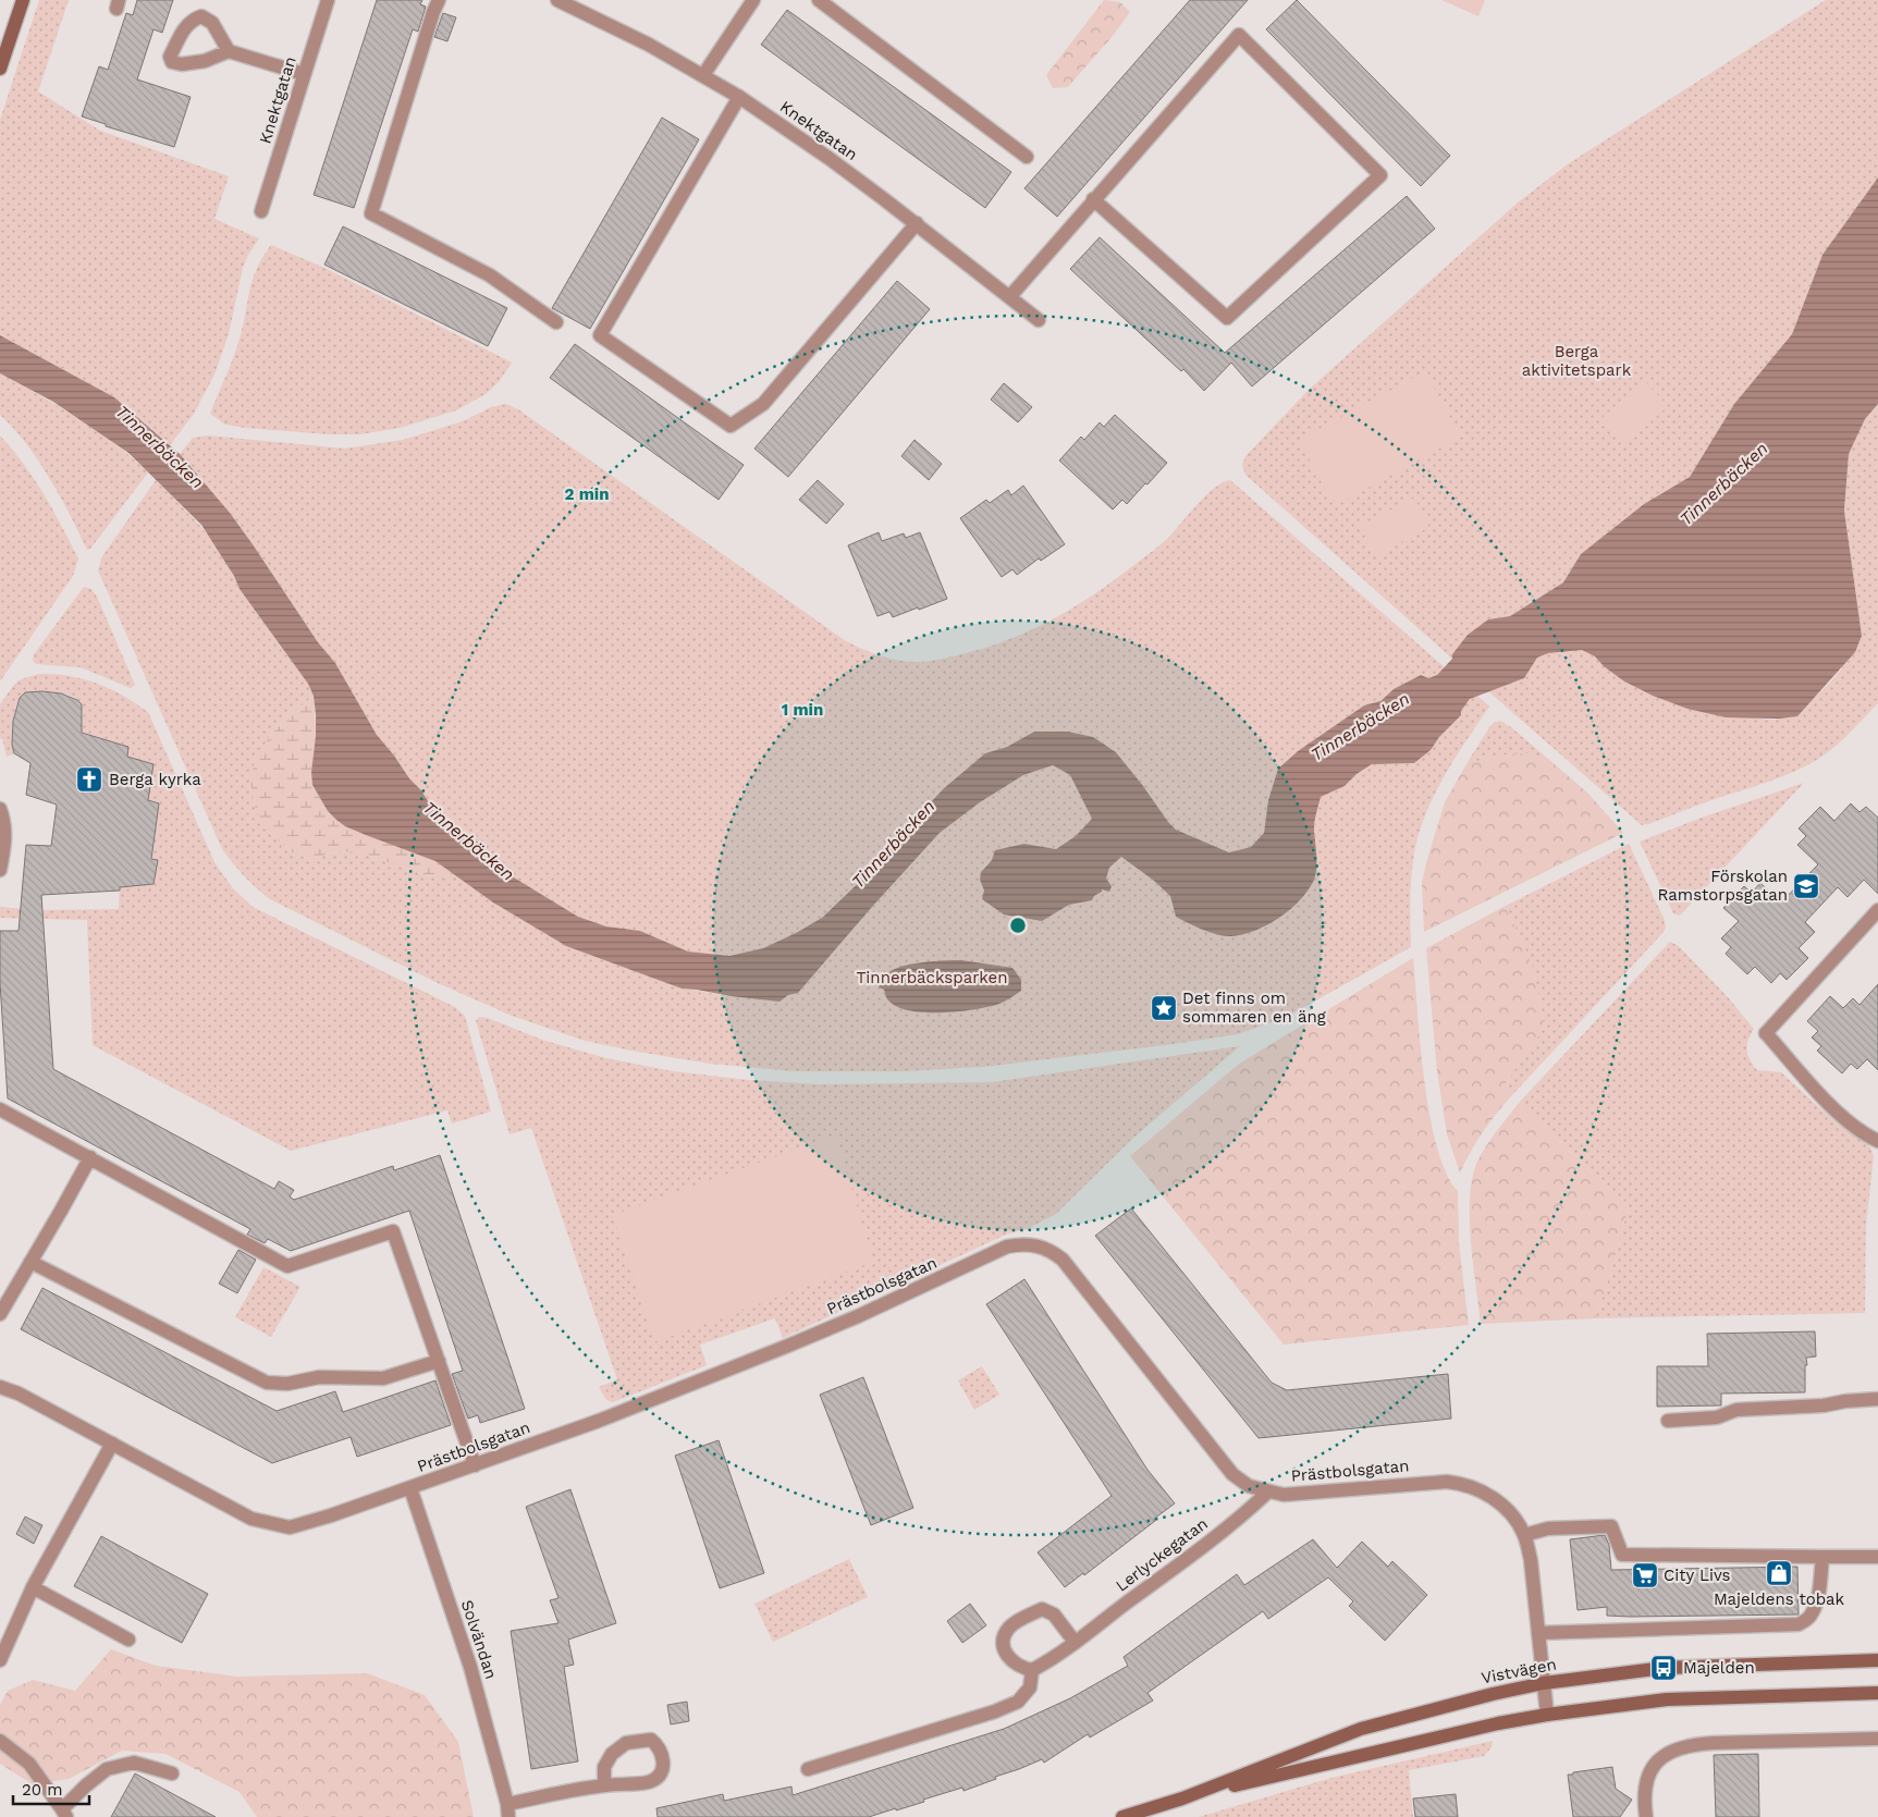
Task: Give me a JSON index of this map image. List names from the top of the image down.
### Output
{
  "streets": {
    "main road": ["Vistvägen"],
    "street": [
      "Knektgatan",
      "Prästbolsgatan",
      "Lerlyckegatan",
      "Solvändan"
    ]
  },
  "crossings": [
    ["Prästbolsgatan", "Lerlyckegatan"],
    ["Prästbolsgatan", "Solvändan"],
    ["Prästbolsgatan", "Vistvägen"]
  ],
  "water": ["Tinnerbäcken"],
  "parks": ["Berga aktivitetspark", "Tinnerbäcksparken"],
  "places": {
    "church": ["Berga kyrka"],
    "school or university": ["Förskolan Ramstorpsgatan"],
    "place": ["Det finns om sommaren en äng"],
    "shop": ["Majeldens tobak"],
    "supermarket": ["City Livs"],
    "bus stop": ["Majelden"]
  },
  "scale_bar": "20 m",
  "rings": ["2 min", "1 min"]
}
